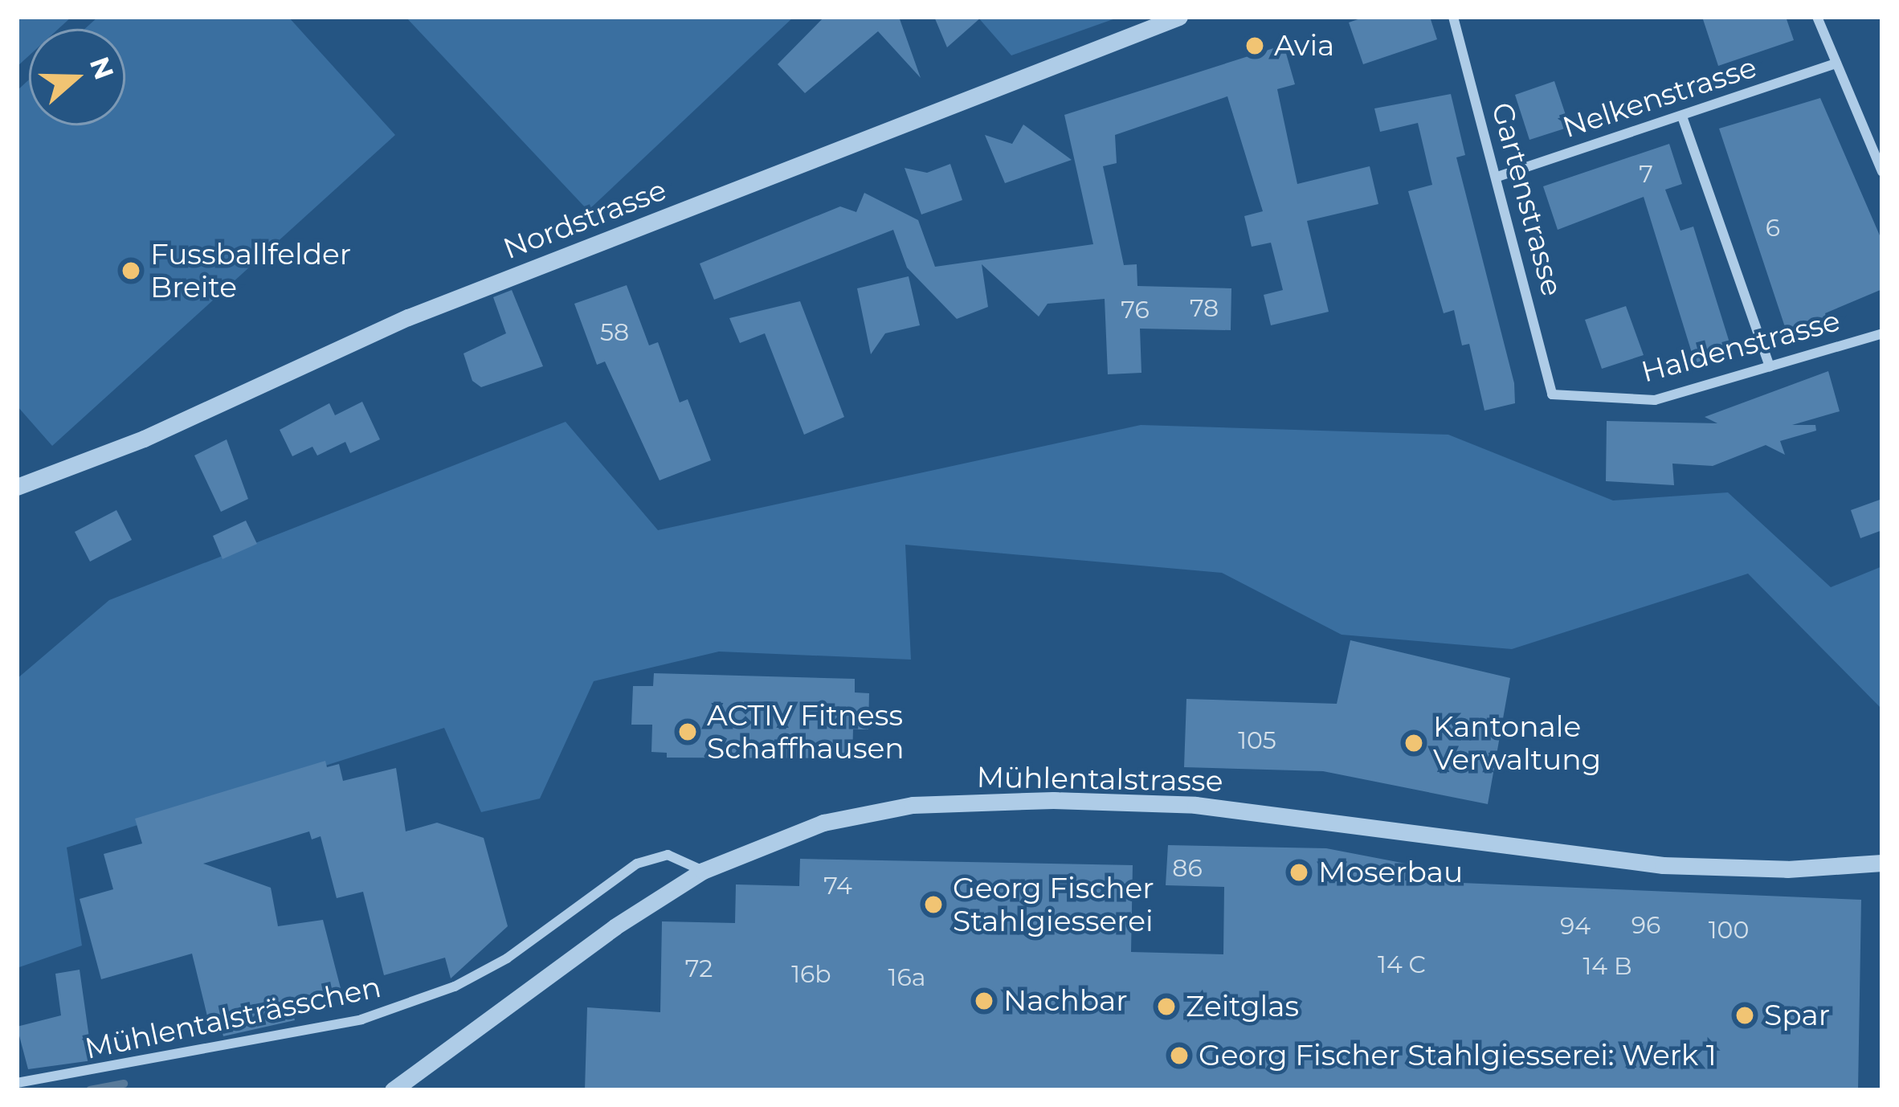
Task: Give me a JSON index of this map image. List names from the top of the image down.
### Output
{
  "streets": {
    "street": [
      "Nelkenstrasse",
      "Gartenstrasse",
      "Nordstrasse",
      "Haldenstrasse",
      "Mühlentalstrasse",
      "Mühlentalsträsschen"
    ]
  },
  "crossings": [
    ["Nelkenstrasse", "Gartenstrasse"],
    ["Gartenstrasse", "Haldenstrasse"],
    ["Mühlentalstrasse", "Mühlentalsträsschen"]
  ],
  "places": [
    "Avia",
    "Fussballfelder Breite",
    "ACTIV Fitness Schaffhausen",
    "Kantonale Verwaltung",
    "Moserbau",
    "Georg Fischer Stahlgiesserei",
    "Nachbar",
    "Zeitglas",
    "Spar",
    "Georg Fischer Stahlgiesserei: Werk 1"
  ],
  "house_numbers": [
    "7",
    "6",
    "78",
    "76",
    "58",
    "105",
    "86",
    "74",
    "96",
    "94",
    "100",
    "14 C",
    "14 B",
    "72",
    "16b",
    "16a"
  ],
  "north": "right"
}
